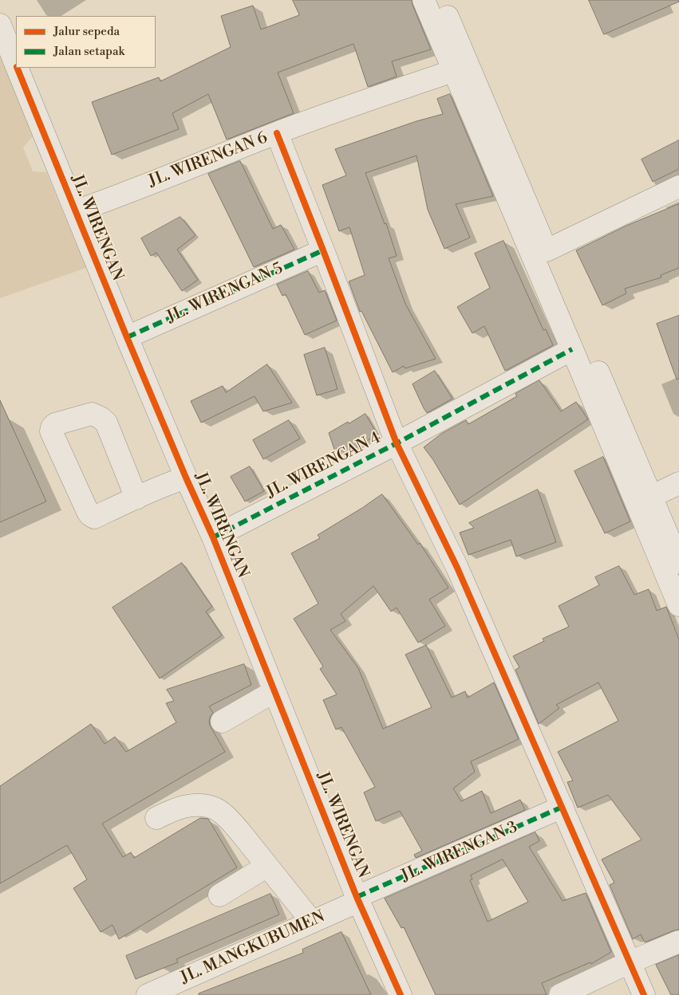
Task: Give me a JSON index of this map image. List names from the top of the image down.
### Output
{
  "streets": {
    "street": [
      "JL. WIRENGAN 6",
      "JL. WIRENGAN",
      "JL. WIRENGAN 5",
      "JL. WIRENGAN 4",
      "JL. WIRENGAN 3",
      "JL. MANGKUBUMEN"
    ]
  },
  "crossings": [
    ["JL. WIRENGAN 6", "JL. WIRENGAN"],
    ["JL. WIRENGAN", "JL. WIRENGAN 5"],
    ["JL. WIRENGAN", "JL. WIRENGAN 4"],
    ["JL. WIRENGAN", "JL. WIRENGAN 3"],
    ["JL. WIRENGAN", "JL. MANGKUBUMEN"],
    ["JL. WIRENGAN 3", "JL. MANGKUBUMEN"]
  ],
  "legend": ["Jalur sepeda", "Jalan setapak"]
}
